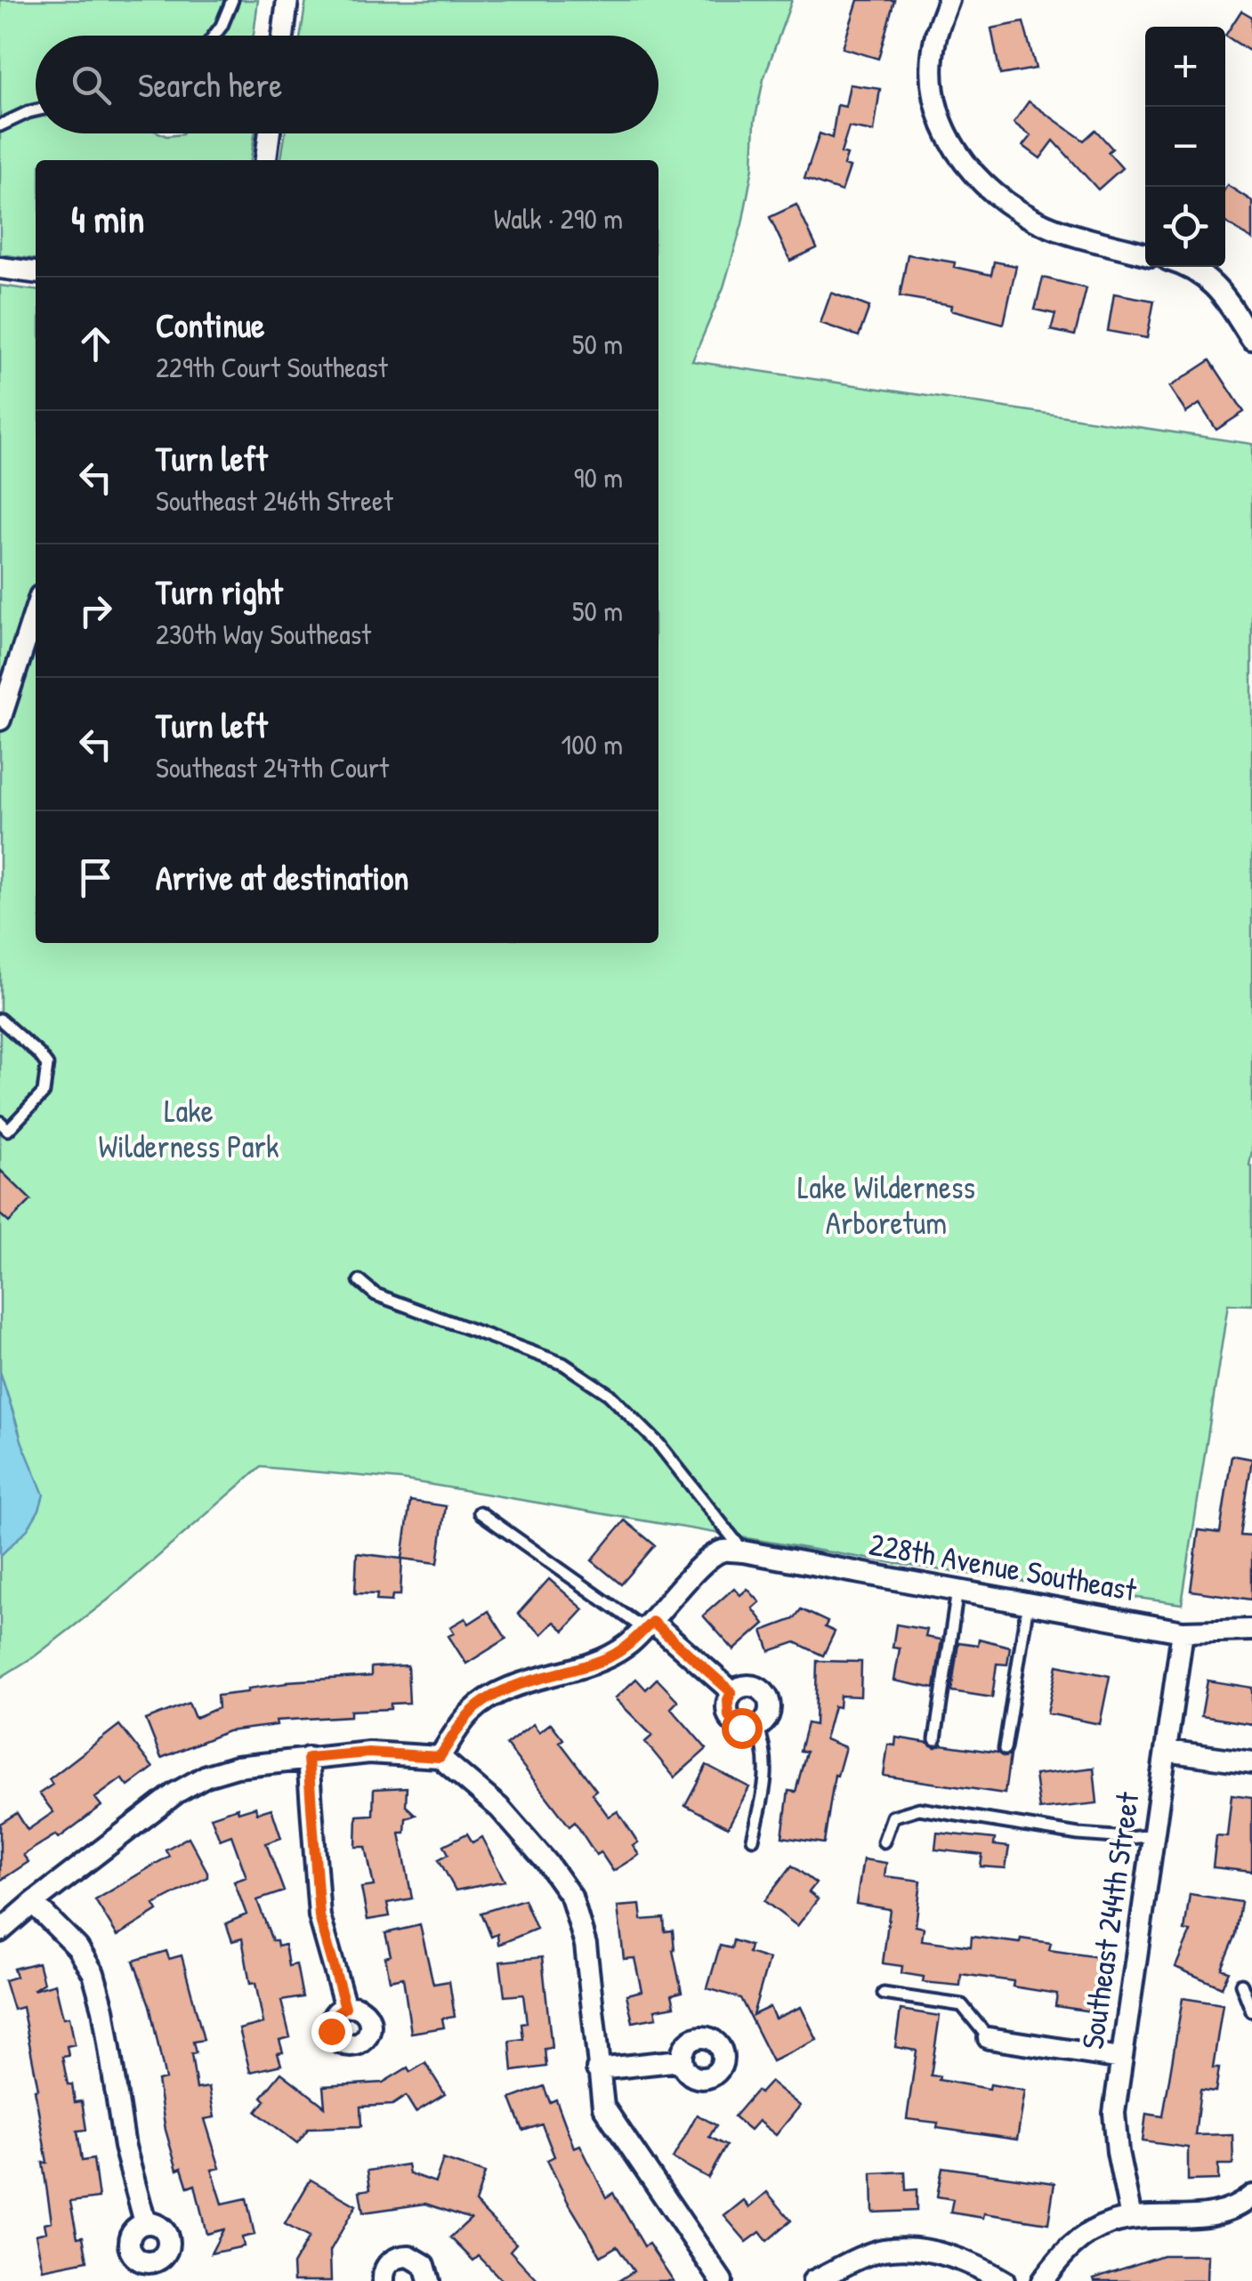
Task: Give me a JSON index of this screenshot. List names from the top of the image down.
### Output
{
  "streets": {
    "street": ["228th Avenue Southeast", "Southeast 244th Street"]
  },
  "crossings": [
    ["228th Avenue Southeast", "Southeast 244th Street"]
  ],
  "parks": ["Lake Wilderness Park", "Lake Wilderness Arboretum"],
  "page": {
    "map_buttons": ["+", "−"],
    "search": "Search here",
    "heading": ["4 min", "Walk · 290 m"],
    "list": [
      ["Continue", "229th Court Southeast", "50 m"],
      ["Turn left", "Southeast 246th Street", "90 m"],
      ["Turn right", "230th Way Southeast", "50 m"],
      ["Turn left", "Southeast 247th Court", "100 m"],
      "Arrive at destination"
    ]
  }
}
